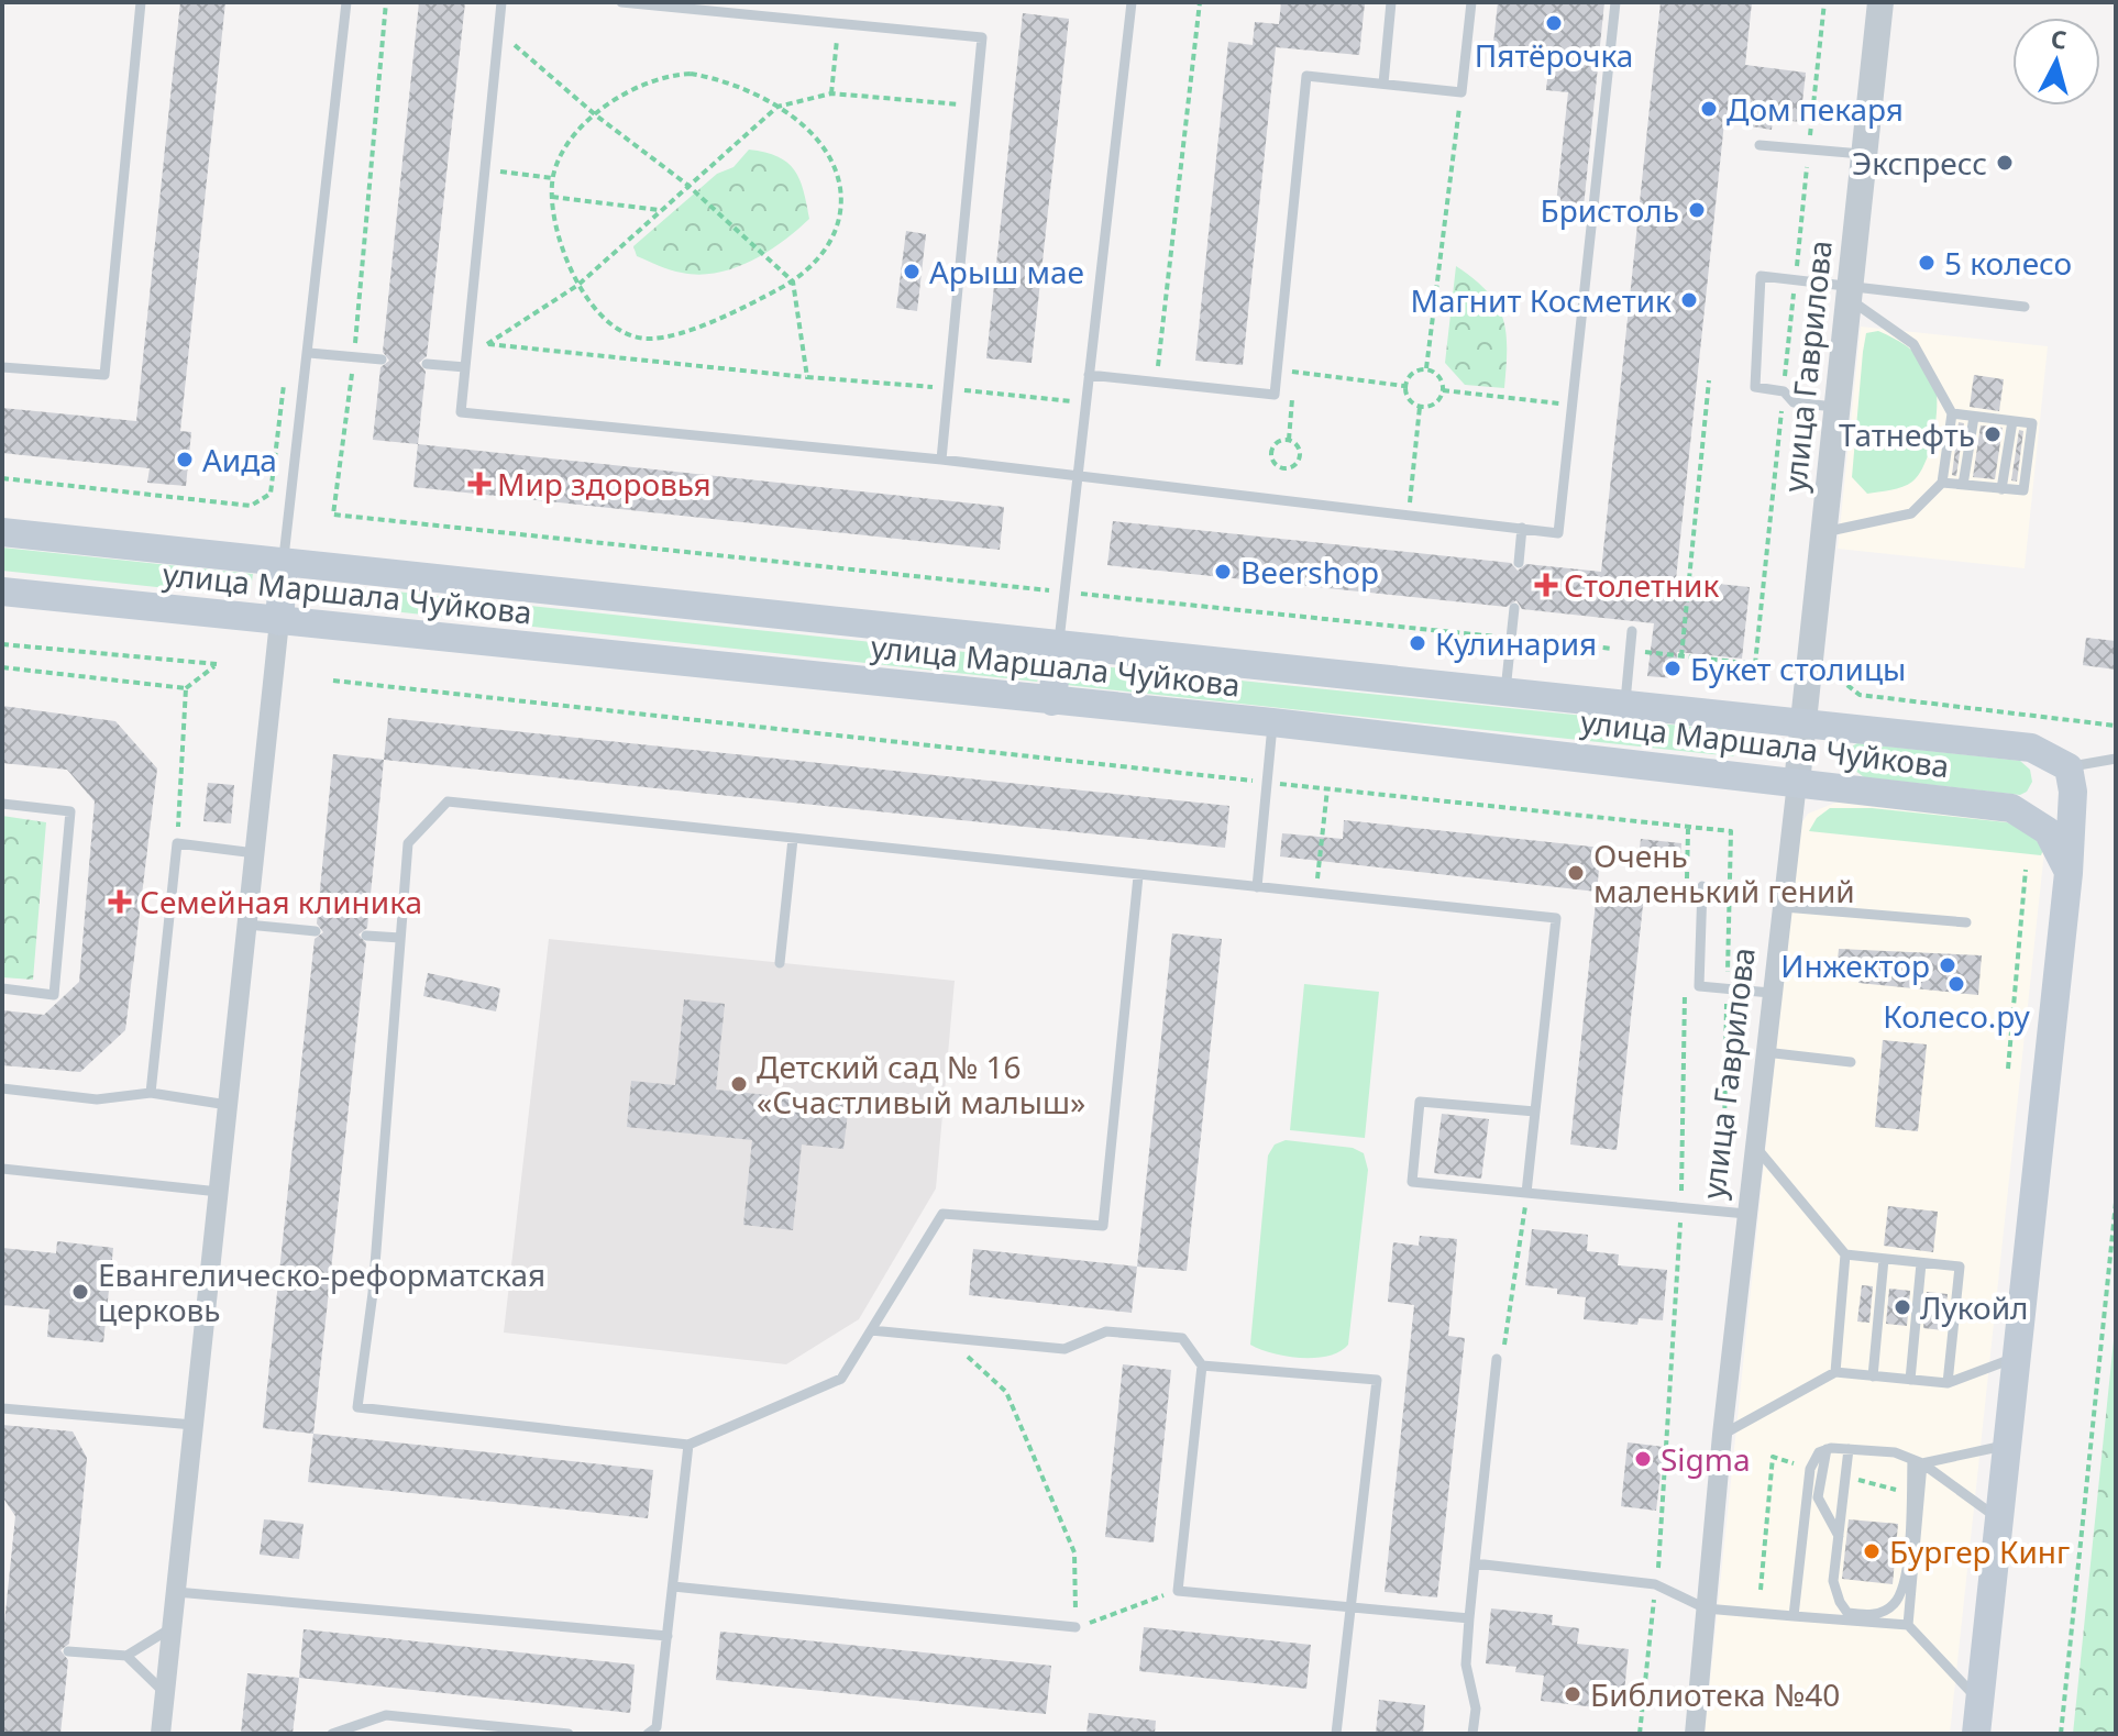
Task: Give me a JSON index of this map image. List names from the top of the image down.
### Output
{
  "streets": {
    "main road": ["улица Маршала Чуйкова"],
    "street": ["улица Гаврилова"]
  },
  "crossings": [
    ["улица Гаврилова", "улица Маршала Чуйкова"]
  ],
  "places": {
    "other": [
      "Пятёрочка",
      "Дом пекаря",
      "Экспресс",
      "Бристоль",
      "5 колесо",
      "Арыш мае",
      "Магнит Косметик",
      "Татнефть",
      "Аида",
      "Beershop",
      "Кулинария",
      "Букет столицы",
      "Очень маленький гений",
      "Инжектор",
      "Колесо.ру",
      "Детский сад № 16 «Счастливый малыш»",
      "Евангелическо-реформатская церковь",
      "Лукойл",
      "Sigma",
      "Бургер Кинг",
      "Библиотека №40"
    ],
    "health": ["Мир здоровья", "Столетник", "Семейная клиника"]
  },
  "north": "top"
}
